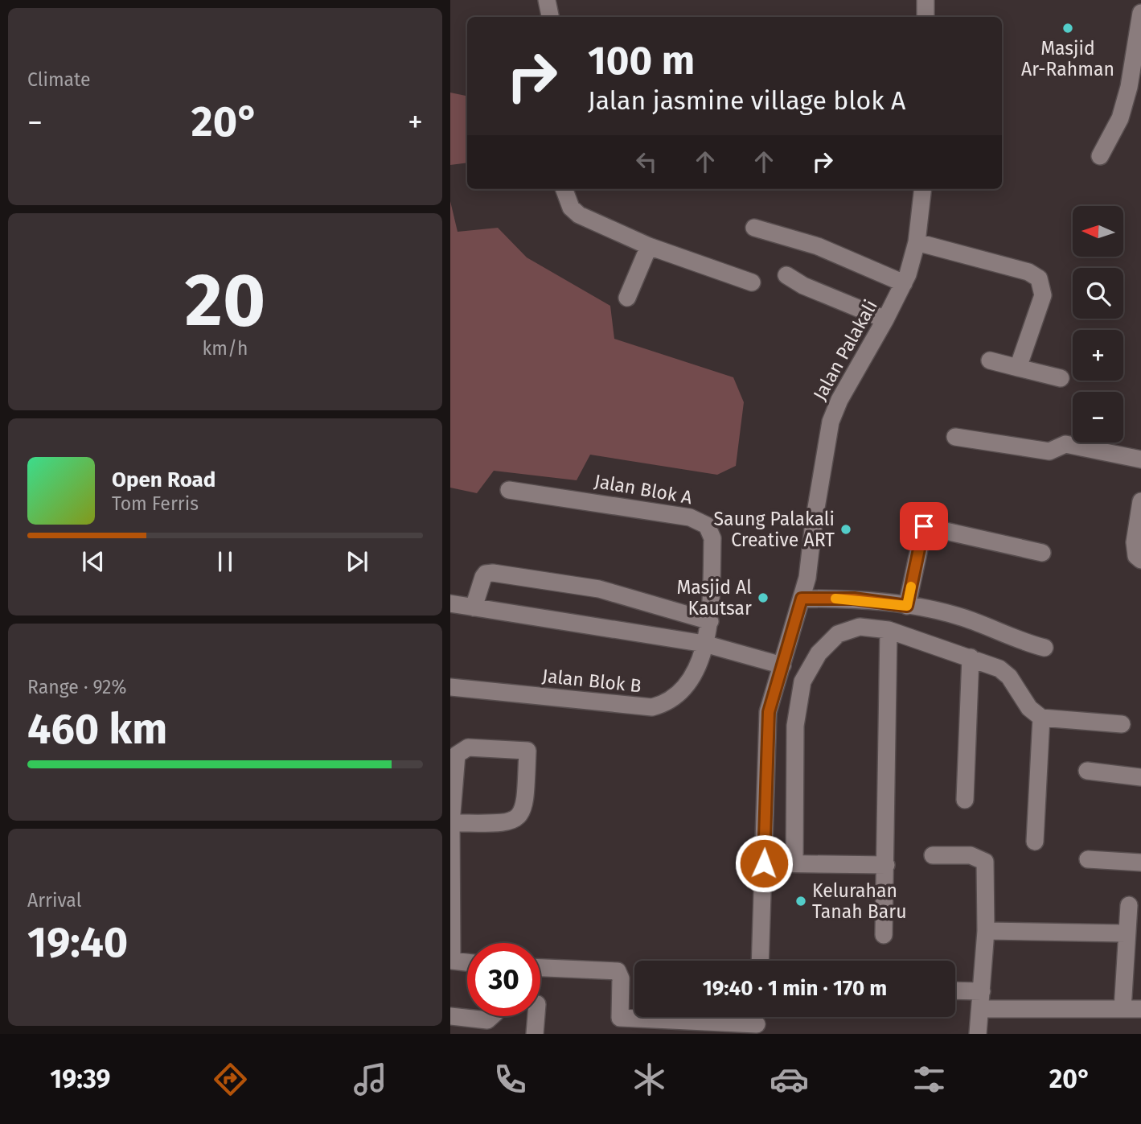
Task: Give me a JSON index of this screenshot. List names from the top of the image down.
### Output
{
  "streets": {
    "street": ["Jalan Palakali", "Jalan Blok A", "Jalan Blok B"]
  },
  "crossings": [
    ["Jalan Blok A", "Jalan Blok B"]
  ],
  "places": [
    "Masjid Ar-Rahman",
    "Saung Palakali Creative ART",
    "Masjid Al Kautsar",
    "Kelurahan Tanah Baru"
  ],
  "north": "left",
  "page": {
    "tile": [
      "Climate",
      ["20", "km/h"],
      ["Range · 92%", "460 km"],
      ["Arrival", "19:40"]
    ],
    "turn": ["100 m", "Jalan jasmine village blok A"],
    "heat": ["−", "20°", "+"],
    "map_buttons": ["+", "−"],
    "song": ["Open Road", "Tom Ferris"],
    "limit": "30",
    "trip": "19:40 · 1 min · 170 m",
    "tabs": ["19:39", "20°"]
  }
}
